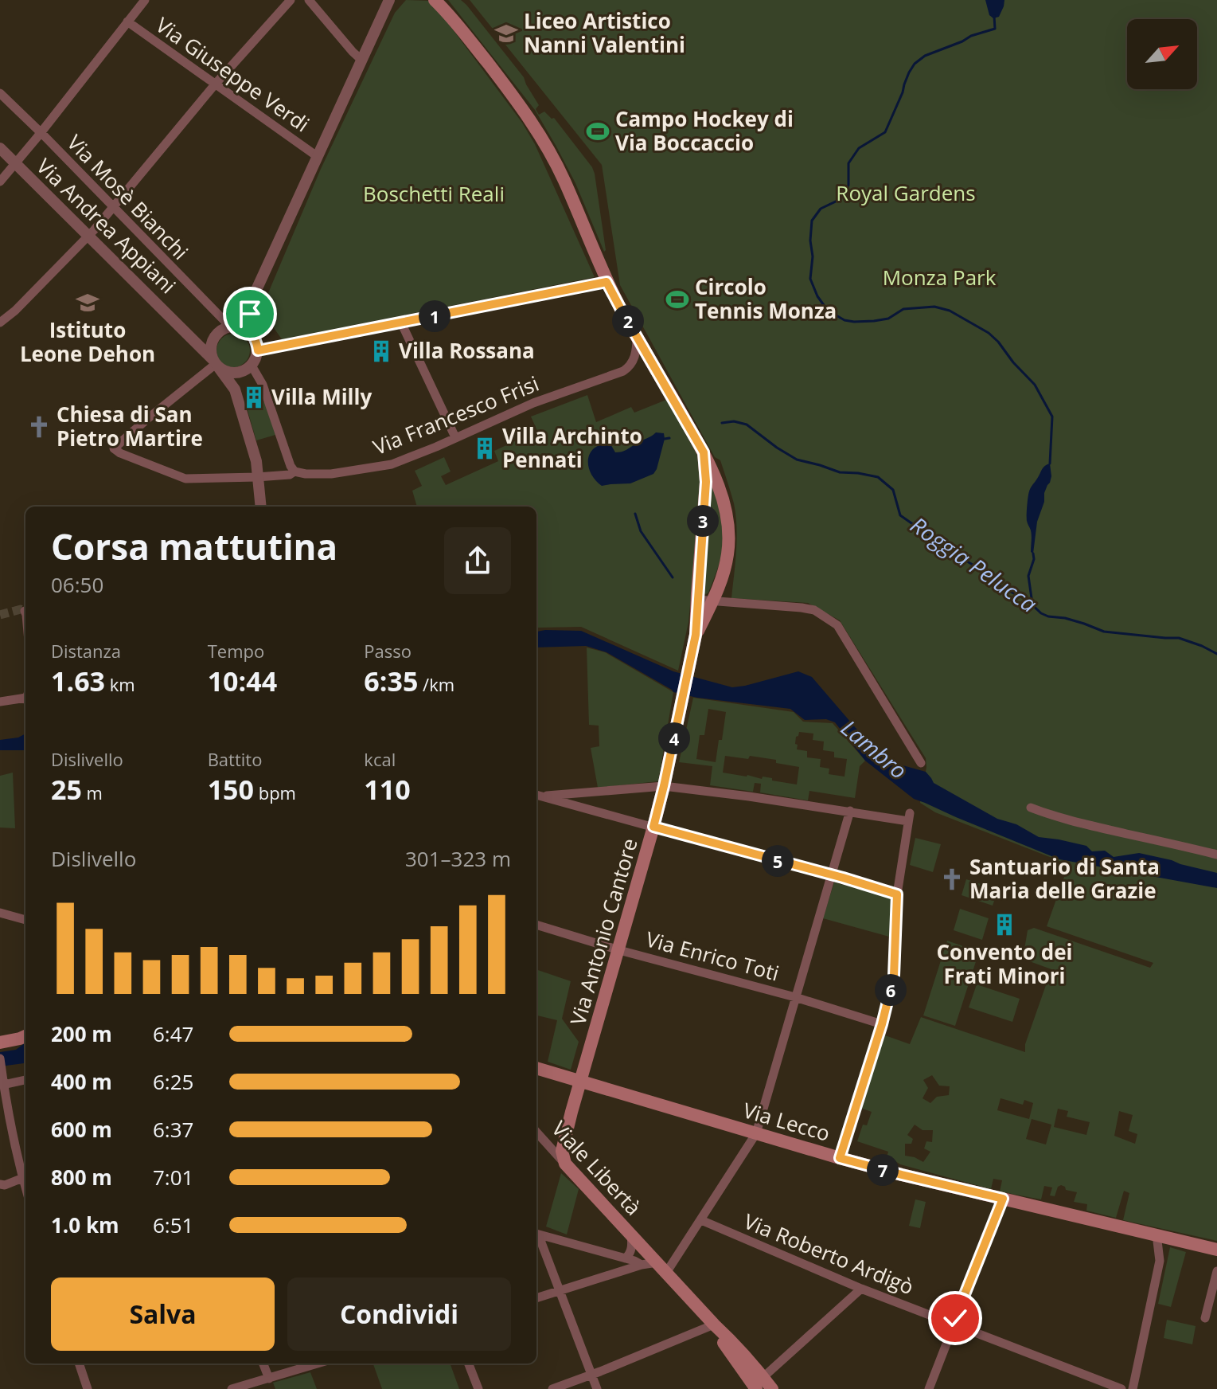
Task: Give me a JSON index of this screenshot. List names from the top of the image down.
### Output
{
  "streets": {
    "main road": ["Via Antonio Cantore", "Via Lecco", "Viale Libertà"],
    "street": [
      "Via Giuseppe Verdi",
      "Via Mosè Bianchi",
      "Via Andrea Appiani",
      "Via Francesco Frisi",
      "Via Enrico Toti",
      "Via Roberto Ardigò"
    ]
  },
  "crossings": [
    ["Via Mosè Bianchi", "Via Andrea Appiani"],
    ["Via Mosè Bianchi", "Via Francesco Frisi"],
    ["Via Andrea Appiani", "Via Francesco Frisi"],
    ["Via Antonio Cantore", "Via Enrico Toti"],
    ["Via Antonio Cantore", "Via Lecco"],
    ["Via Antonio Cantore", "Viale Libertà"]
  ],
  "water": ["Roggia Pelucca", "Lambro"],
  "parks": ["Royal Gardens", "Boschetti Reali", "Monza Park"],
  "places": {
    "school or university": ["Liceo Artistico Nanni Valentini", "Istituto Leone Dehon"],
    "sports": ["Campo Hockey di Via Boccaccio", "Circolo Tennis Monza"],
    "building": [
      "Villa Rossana",
      "Villa Milly",
      "Villa Archinto Pennati",
      "Convento dei Frati Minori"
    ],
    "church": ["Chiesa di San Pietro Martire", "Santuario di Santa Maria delle Grazie"]
  },
  "north": "top right",
  "page": {
    "pins": [
      "1",
      "2",
      "3",
      "4",
      "5",
      "6",
      "7"
    ],
    "heading": ["Corsa mattutina", "06:50"],
    "stats": [
      ["Distanza", "1.63 km"],
      ["Tempo", "10:44"],
      ["Passo", "6:35 /km"],
      ["Dislivello", "25 m"],
      ["Battito", "150 bpm"],
      ["kcal", "110"]
    ],
    "chart": ["Dislivello", "301–323 m"],
    "list": [
      {
        "name": "200 m",
        "note": "6:47"
      },
      {
        "name": "400 m",
        "note": "6:25"
      },
      {
        "name": "600 m",
        "note": "6:37"
      },
      {
        "name": "800 m",
        "note": "7:01"
      },
      {
        "name": "1.0 km",
        "note": "6:51"
      }
    ],
    "buttons": ["Salva", "Condividi"]
  }
}
